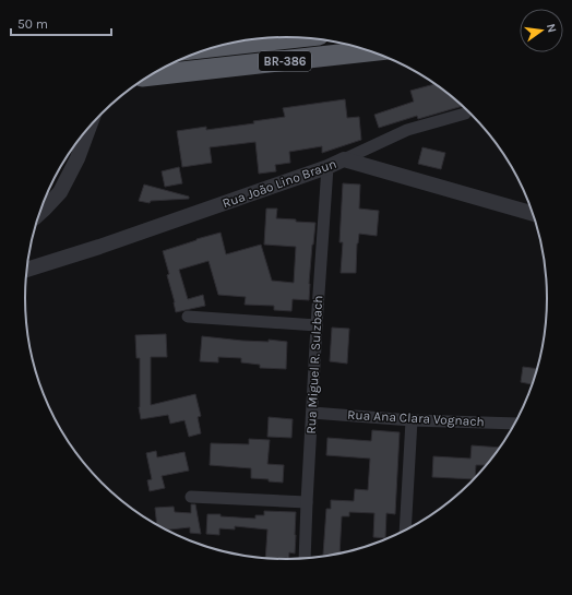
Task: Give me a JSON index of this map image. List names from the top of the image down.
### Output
{
  "streets": {
    "highway": ["BR-386"],
    "street": ["Rua João Lino Braun", "Rua Miguel R. Sulzbach", "Rua Ana Clara Vognach"]
  },
  "crossings": [
    ["Rua João Lino Braun", "Rua Miguel R. Sulzbach"],
    ["Rua Miguel R. Sulzbach", "Rua Ana Clara Vognach"]
  ],
  "scale_bar": "50 m",
  "north": "right"
}
